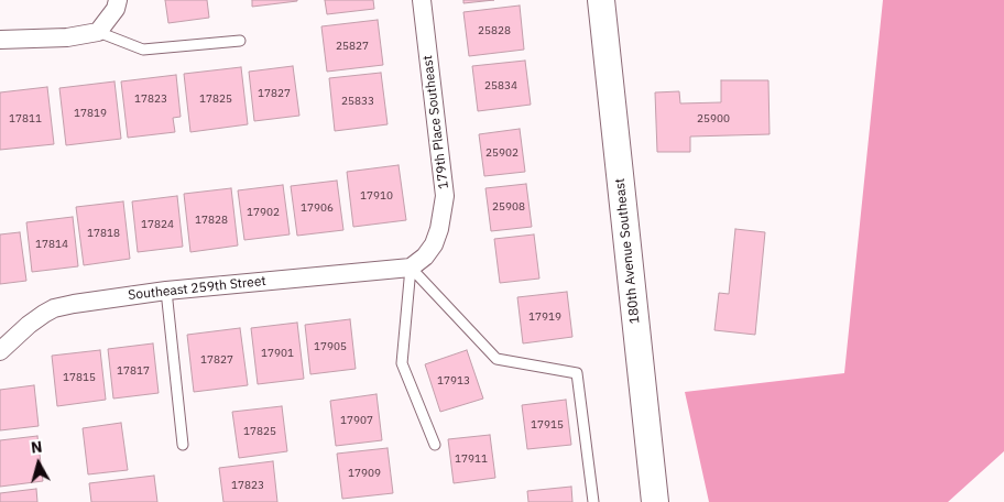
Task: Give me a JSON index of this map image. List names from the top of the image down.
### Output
{
  "streets": {
    "street": ["179th Place Southeast", "180th Avenue Southeast", "Southeast 259th Street"]
  },
  "crossings": [
    ["179th Place Southeast", "Southeast 259th Street"]
  ],
  "house_numbers": [
    "25828",
    "25827",
    "25834",
    "17827",
    "17823",
    "17825",
    "25833",
    "17819",
    "17811",
    "25900",
    "25902",
    "17910",
    "25908",
    "17906",
    "17902",
    "17828",
    "17824",
    "17818",
    "17814",
    "17919",
    "17905",
    "17901",
    "17827",
    "17817",
    "17815",
    "17913",
    "17907",
    "17915",
    "17825",
    "17911",
    "17909",
    "17823"
  ],
  "north": "top"
}
